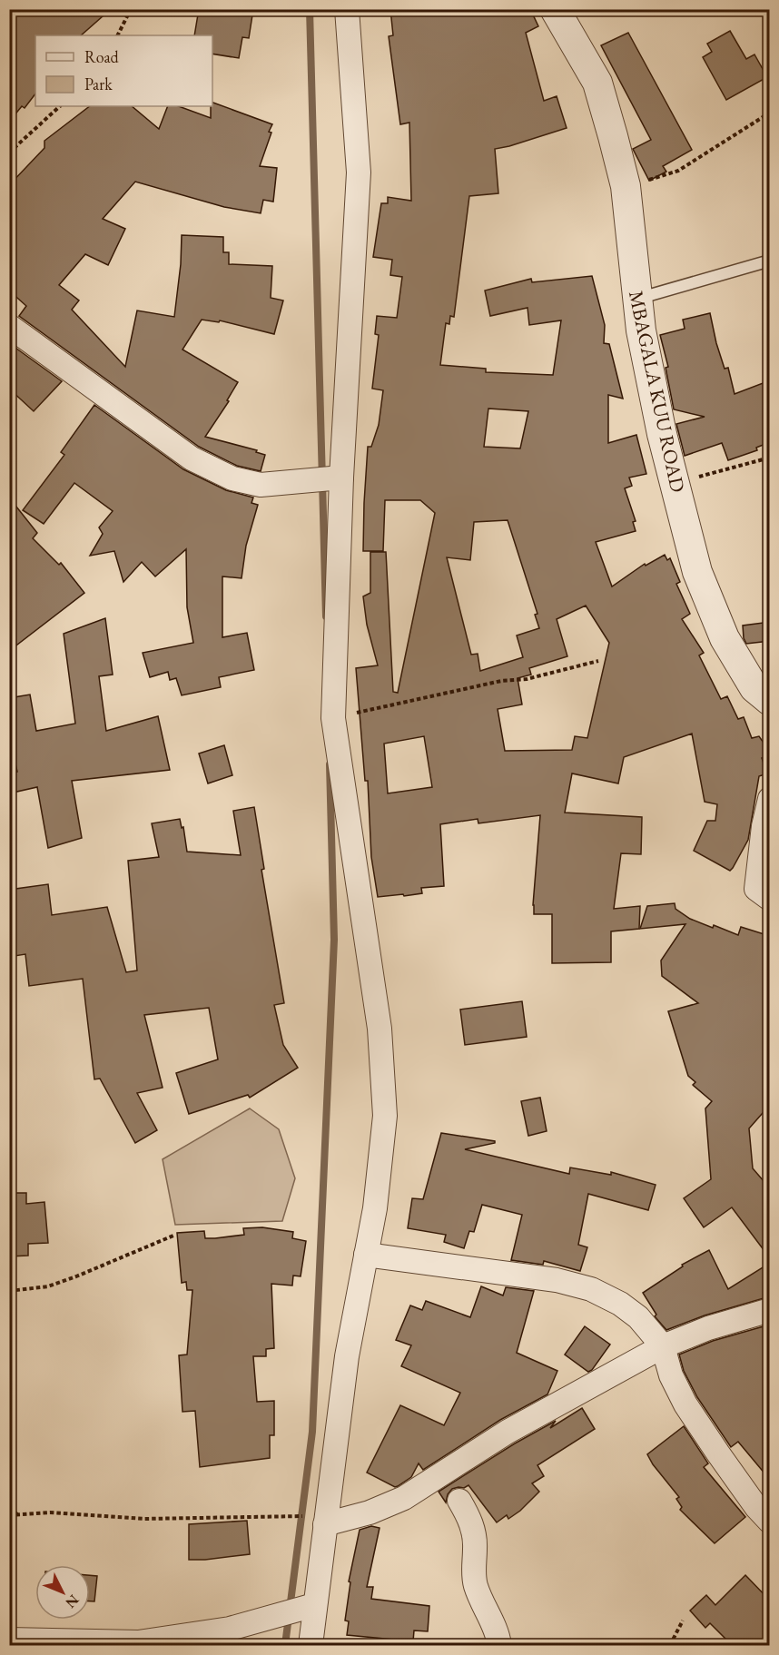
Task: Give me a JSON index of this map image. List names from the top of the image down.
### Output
{
  "streets": {
    "street": ["MBAGALA KUU ROAD"]
  },
  "legend": ["Road", "Park"],
  "north": "bottom right"
}
